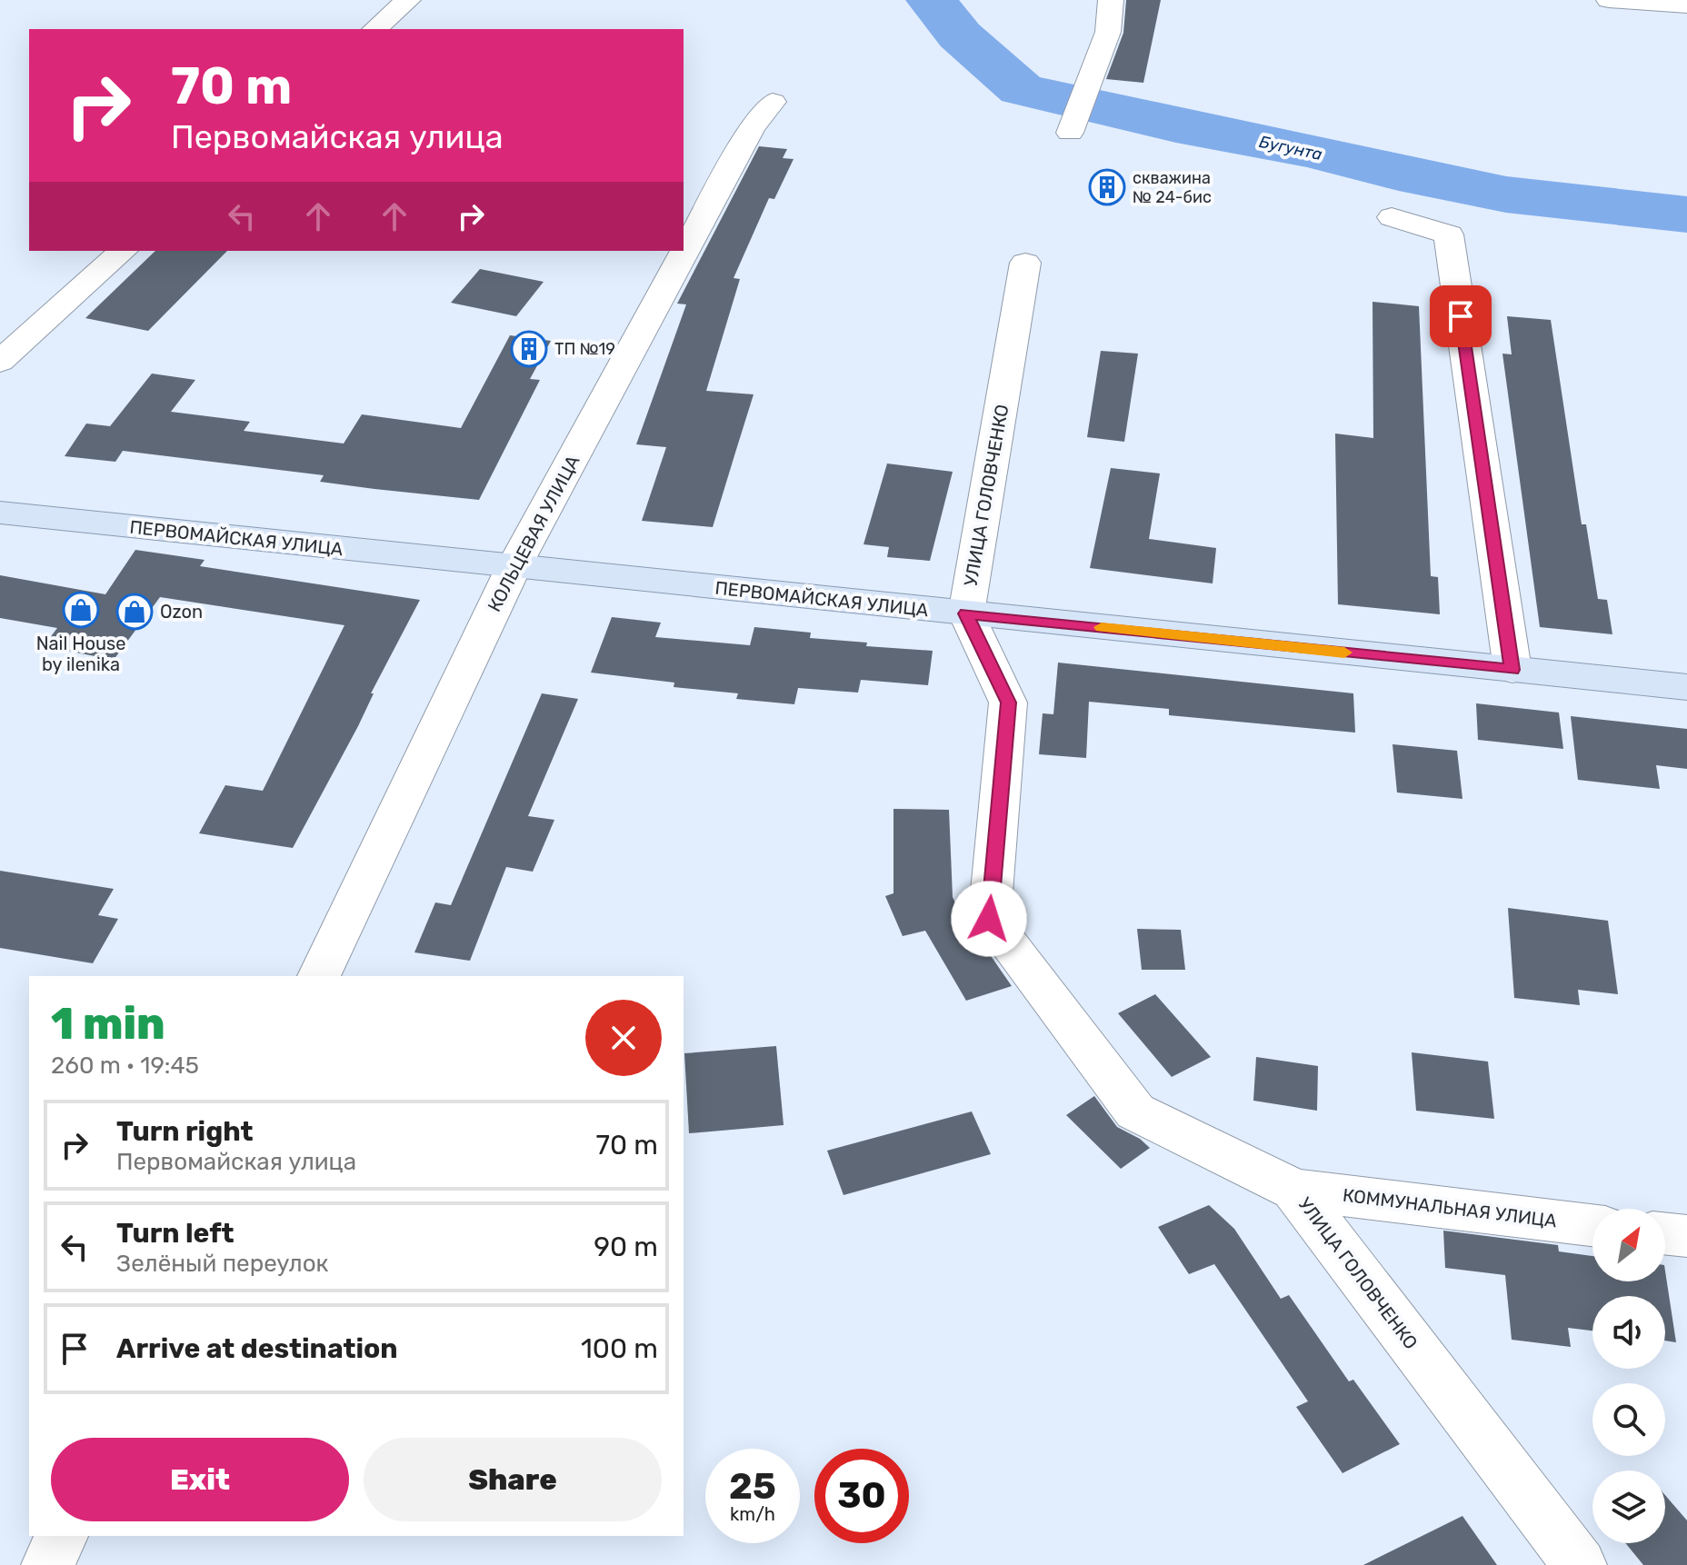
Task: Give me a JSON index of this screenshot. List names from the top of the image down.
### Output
{
  "streets": {
    "main road": ["ПЕРВОМАЙСКАЯ УЛИЦА"],
    "street": ["УЛИЦА ГОЛОВЧЕНКО", "КОЛЬЦЕВАЯ УЛИЦА", "КОММУНАЛЬНАЯ УЛИЦА"]
  },
  "crossings": [
    ["УЛИЦА ГОЛОВЧЕНКО", "ПЕРВОМАЙСКАЯ УЛИЦА"],
    ["УЛИЦА ГОЛОВЧЕНКО", "КОММУНАЛЬНАЯ УЛИЦА"],
    ["КОЛЬЦЕВАЯ УЛИЦА", "ПЕРВОМАЙСКАЯ УЛИЦА"]
  ],
  "water": ["Бугунта"],
  "places": {
    "building": ["скважина № 24-бис", "ТП №19"],
    "shop": ["Nail House by ilenika", "Ozon"]
  },
  "north": "top right",
  "page": {
    "turn": ["70 m", "Первомайская улица"],
    "heading": ["1 min", "260 m · 19:45"],
    "list": [
      {
        "name": "Turn right",
        "note": "Первомайская улица",
        "value": "70 m"
      },
      {
        "name": "Turn left",
        "note": "Зелёный переулок",
        "value": "90 m"
      },
      {
        "name": "Arrive at destination",
        "value": "100 m"
      }
    ],
    "buttons": ["Exit", "Share"],
    "speed": "25 km/h",
    "limit": "30"
  }
}
